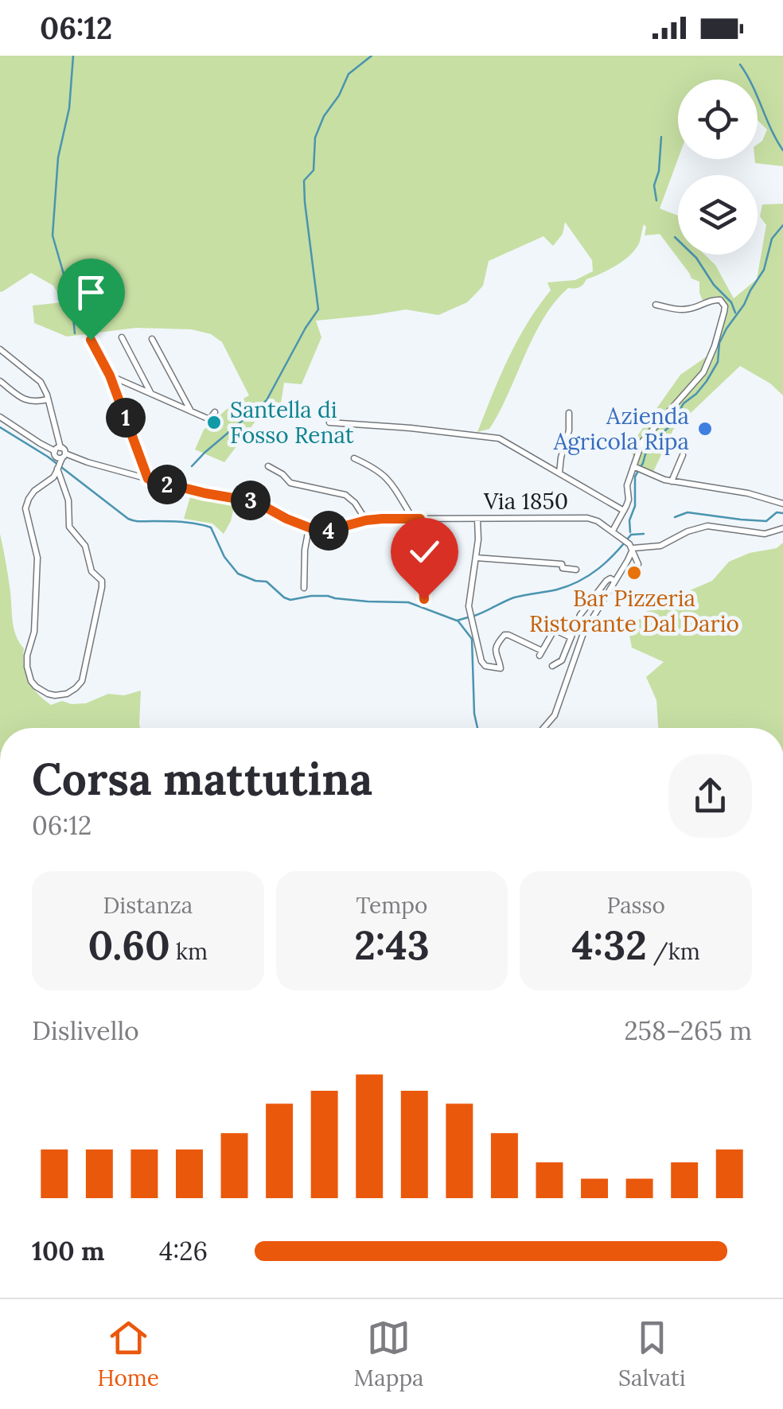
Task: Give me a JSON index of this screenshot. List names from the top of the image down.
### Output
{
  "streets": {
    "street": ["Via 1850"]
  },
  "places": ["Santella di Fosso Renat", "Azienda Agricola Ripa", "Bar Pizzeria Ristorante Dal Dario"],
  "page": {
    "status": "06:12",
    "pins": [
      "1",
      "2",
      "3",
      "4"
    ],
    "heading": ["Corsa mattutina", "06:12"],
    "stats": [
      ["Distanza", "0.60 km"],
      ["Tempo", "2:43"],
      ["Passo", "4:32 /km"]
    ],
    "chart": ["Dislivello", "258–265 m"],
    "list": [
      {
        "name": "100 m",
        "note": "4:26"
      }
    ],
    "tabs": ["Home", "Mappa", "Salvati"]
  }
}
